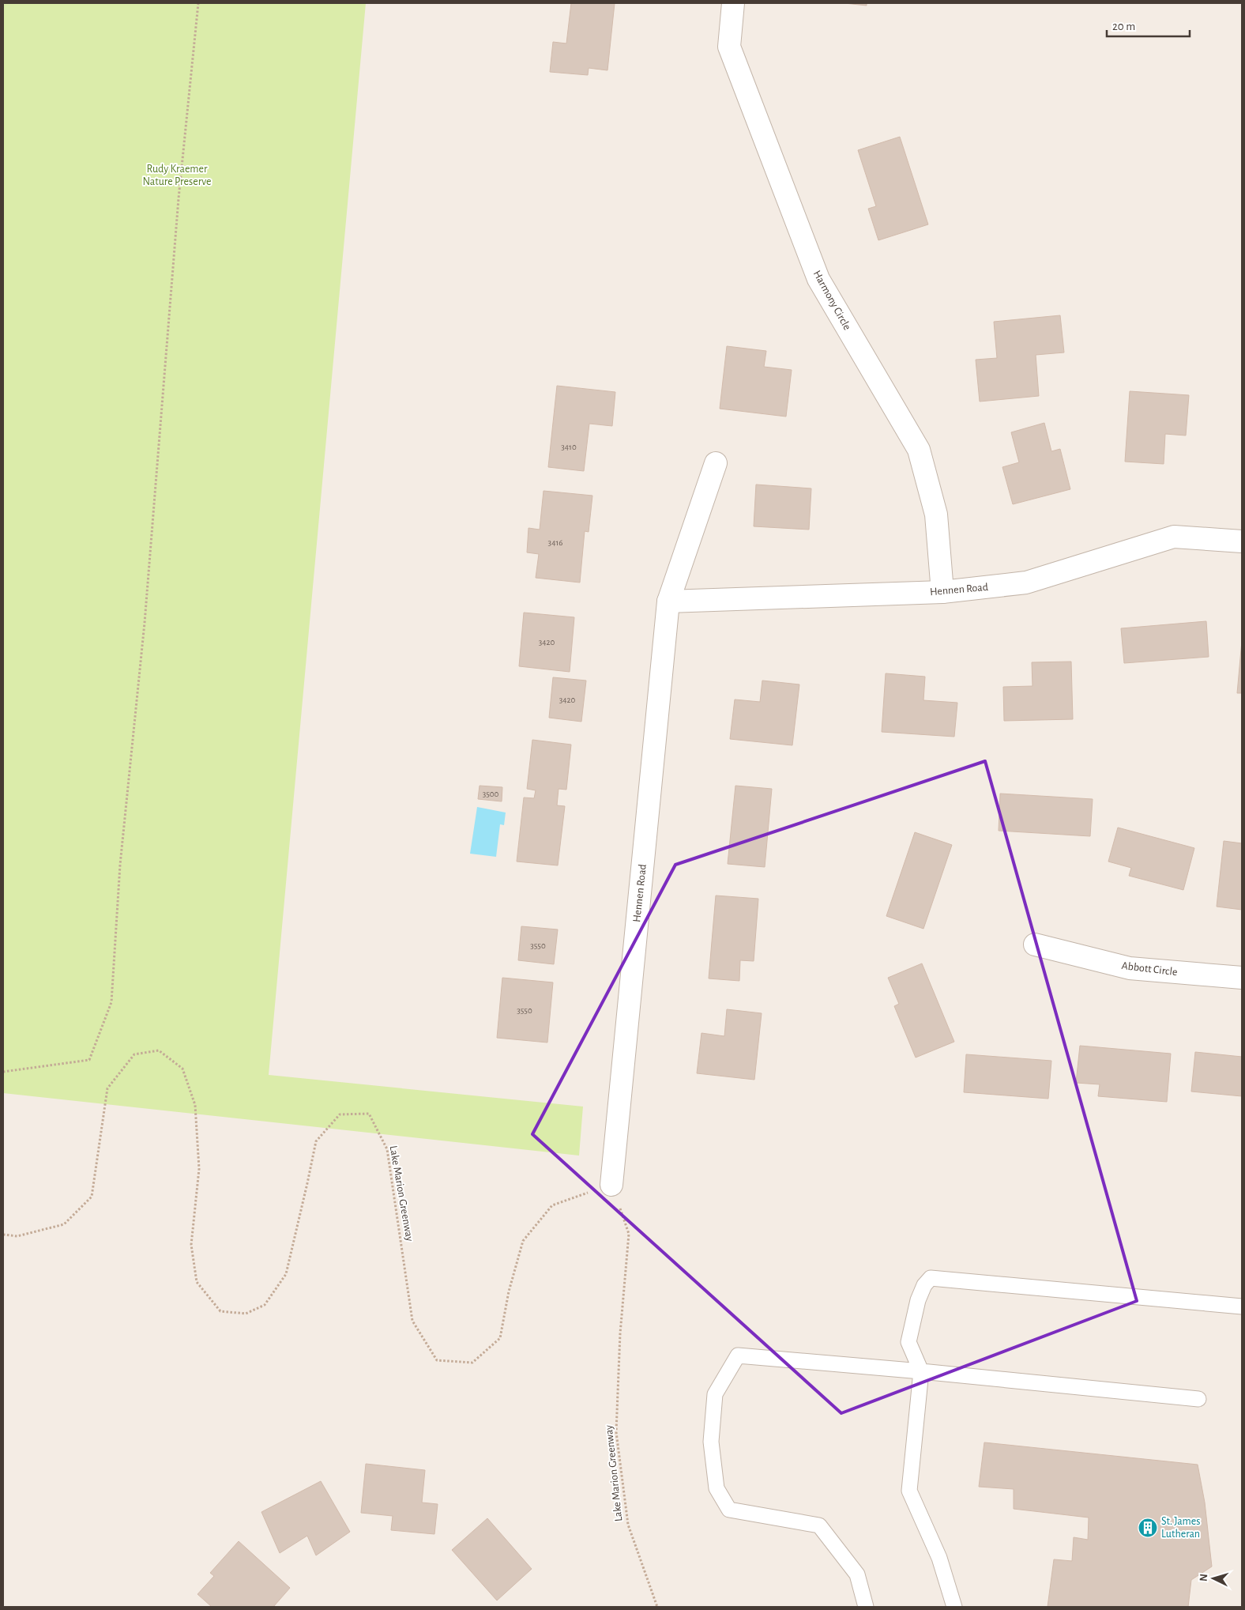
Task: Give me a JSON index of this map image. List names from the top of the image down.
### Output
{
  "streets": {
    "street": ["Harmony Circle", "Hennen Road", "Abbott Circle"],
    "path": ["Lake Marion Greenway"]
  },
  "crossings": [
    ["Harmony Circle", "Hennen Road"],
    ["Hennen Road", "Lake Marion Greenway"]
  ],
  "parks": ["Rudy Kraemer Nature Preserve"],
  "places": {
    "building": ["St. James Lutheran"]
  },
  "house_numbers": [
    "3410",
    "3416",
    "3420",
    "3420",
    "3500",
    "3550",
    "3550"
  ],
  "scale_bar": "20 m",
  "north": "left"
}
